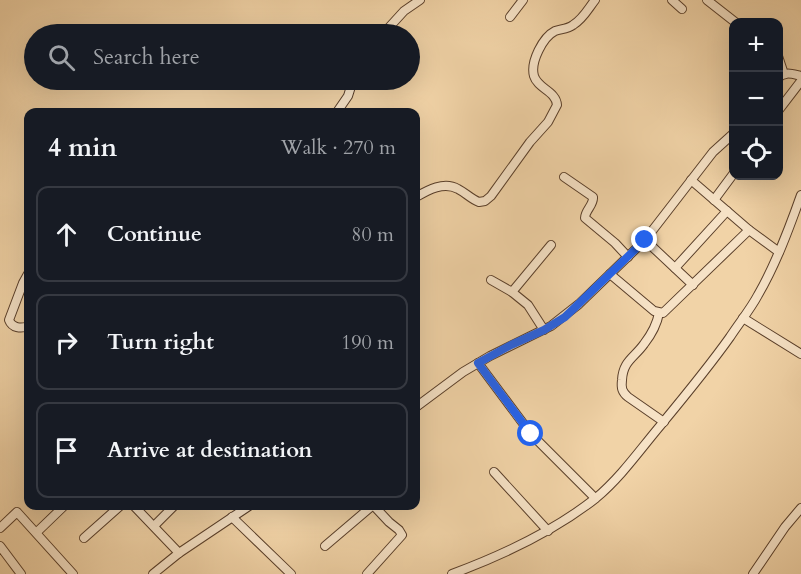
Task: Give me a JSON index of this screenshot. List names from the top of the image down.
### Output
{
  "page": {
    "map_buttons": ["+", "−"],
    "search": "Search here",
    "heading": ["4 min", "Walk · 270 m"],
    "list": [
      ["Continue", "80 m"],
      ["Turn right", "190 m"],
      "Arrive at destination"
    ]
  }
}
